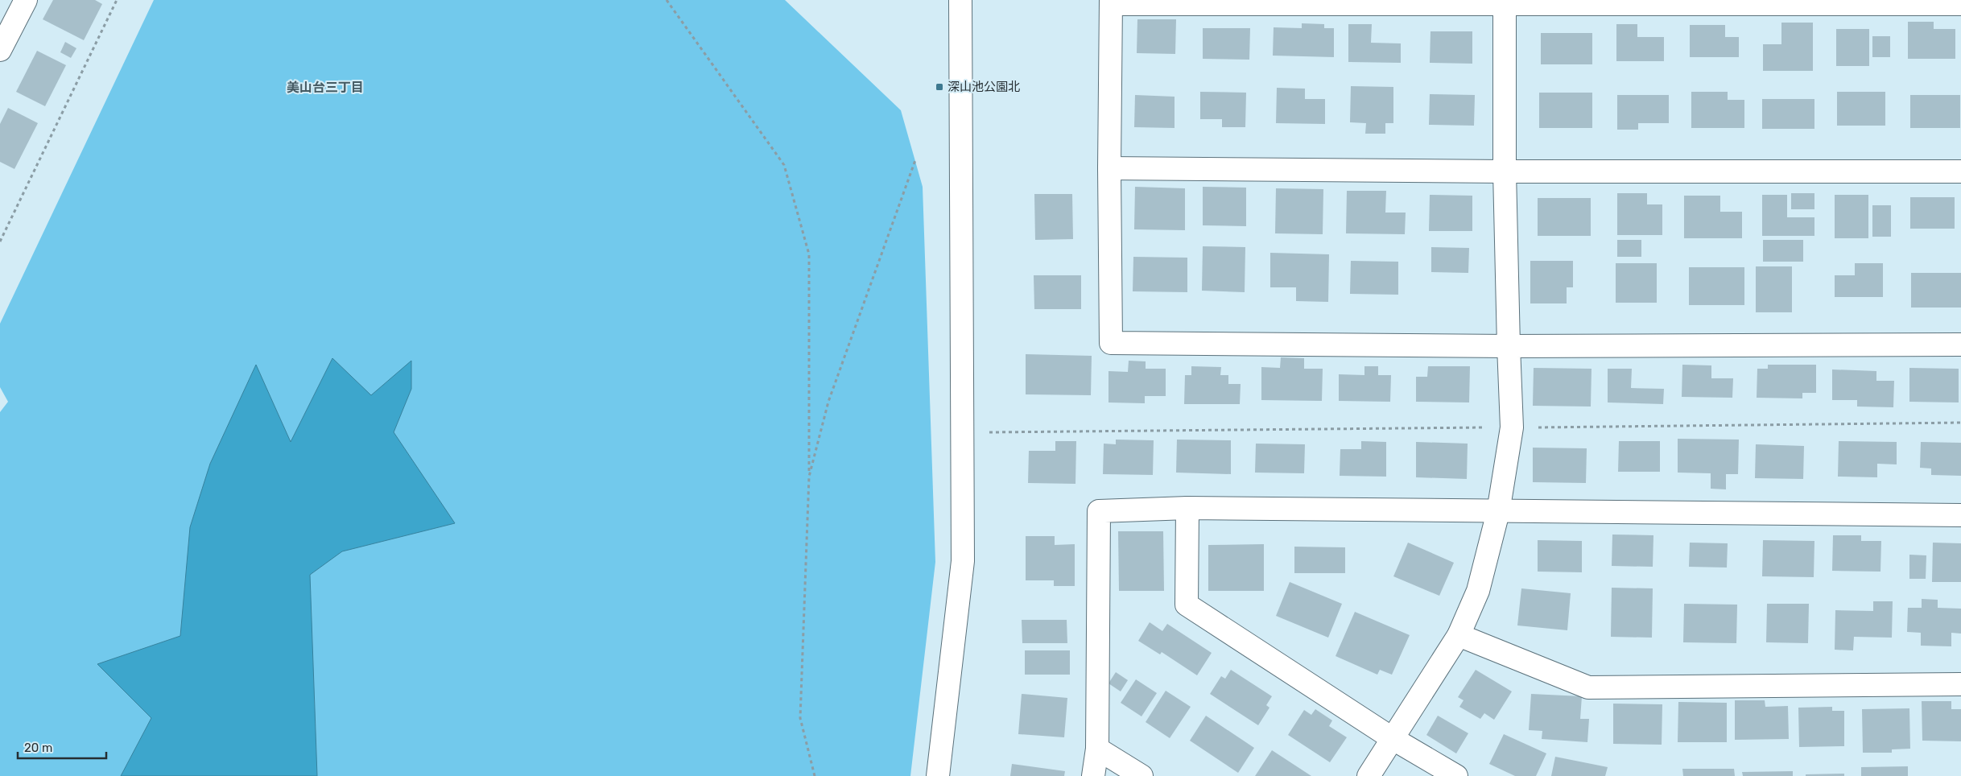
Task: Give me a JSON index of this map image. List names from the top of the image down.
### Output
{
  "districts": ["美山台三丁目"],
  "places": {
    "transit": ["深山池公園北"]
  },
  "scale_bar": "20 m"
}
